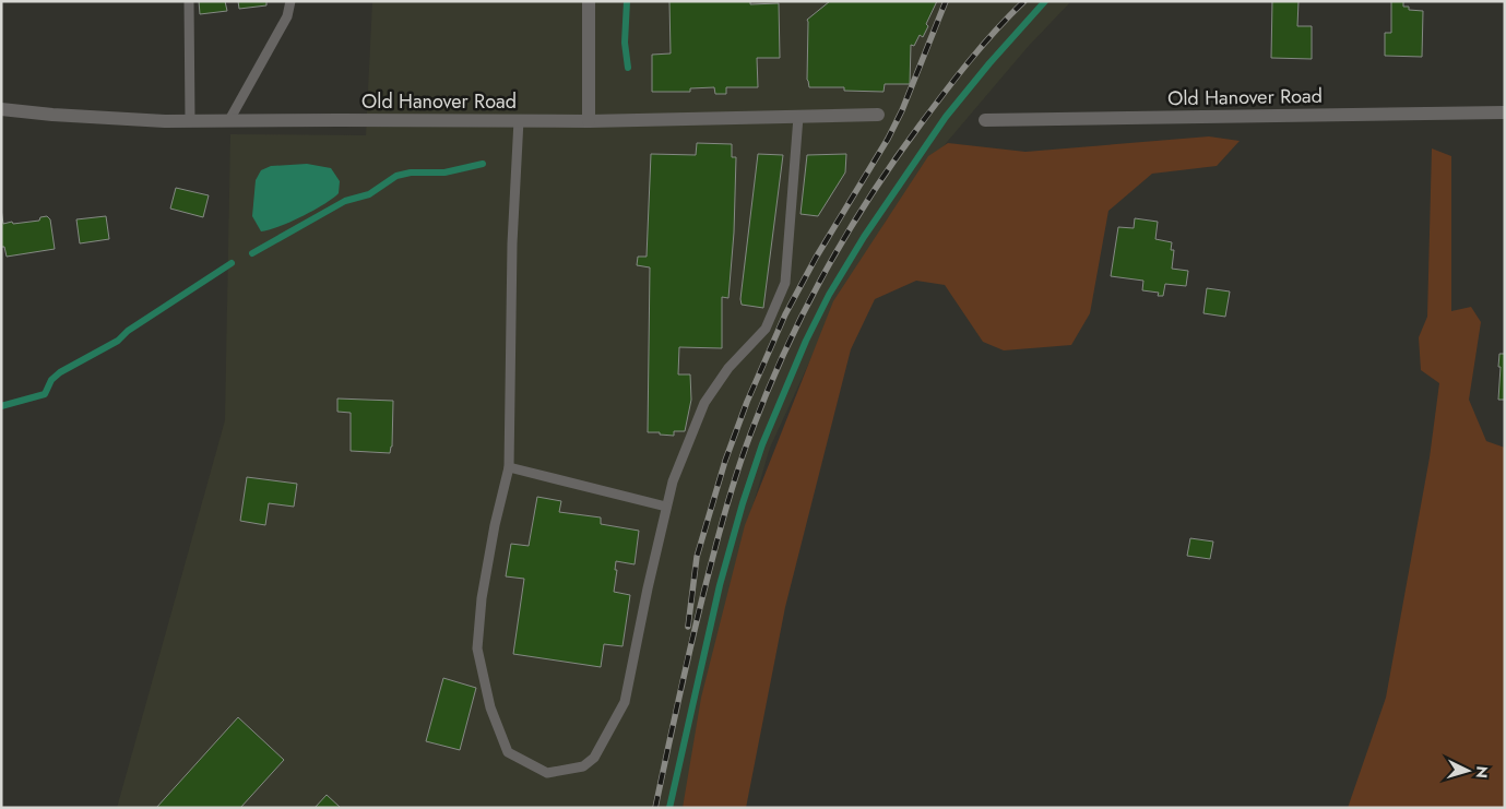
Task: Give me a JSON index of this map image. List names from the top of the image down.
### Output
{
  "streets": {
    "street": ["Old Hanover Road"]
  },
  "north": "right"
}
